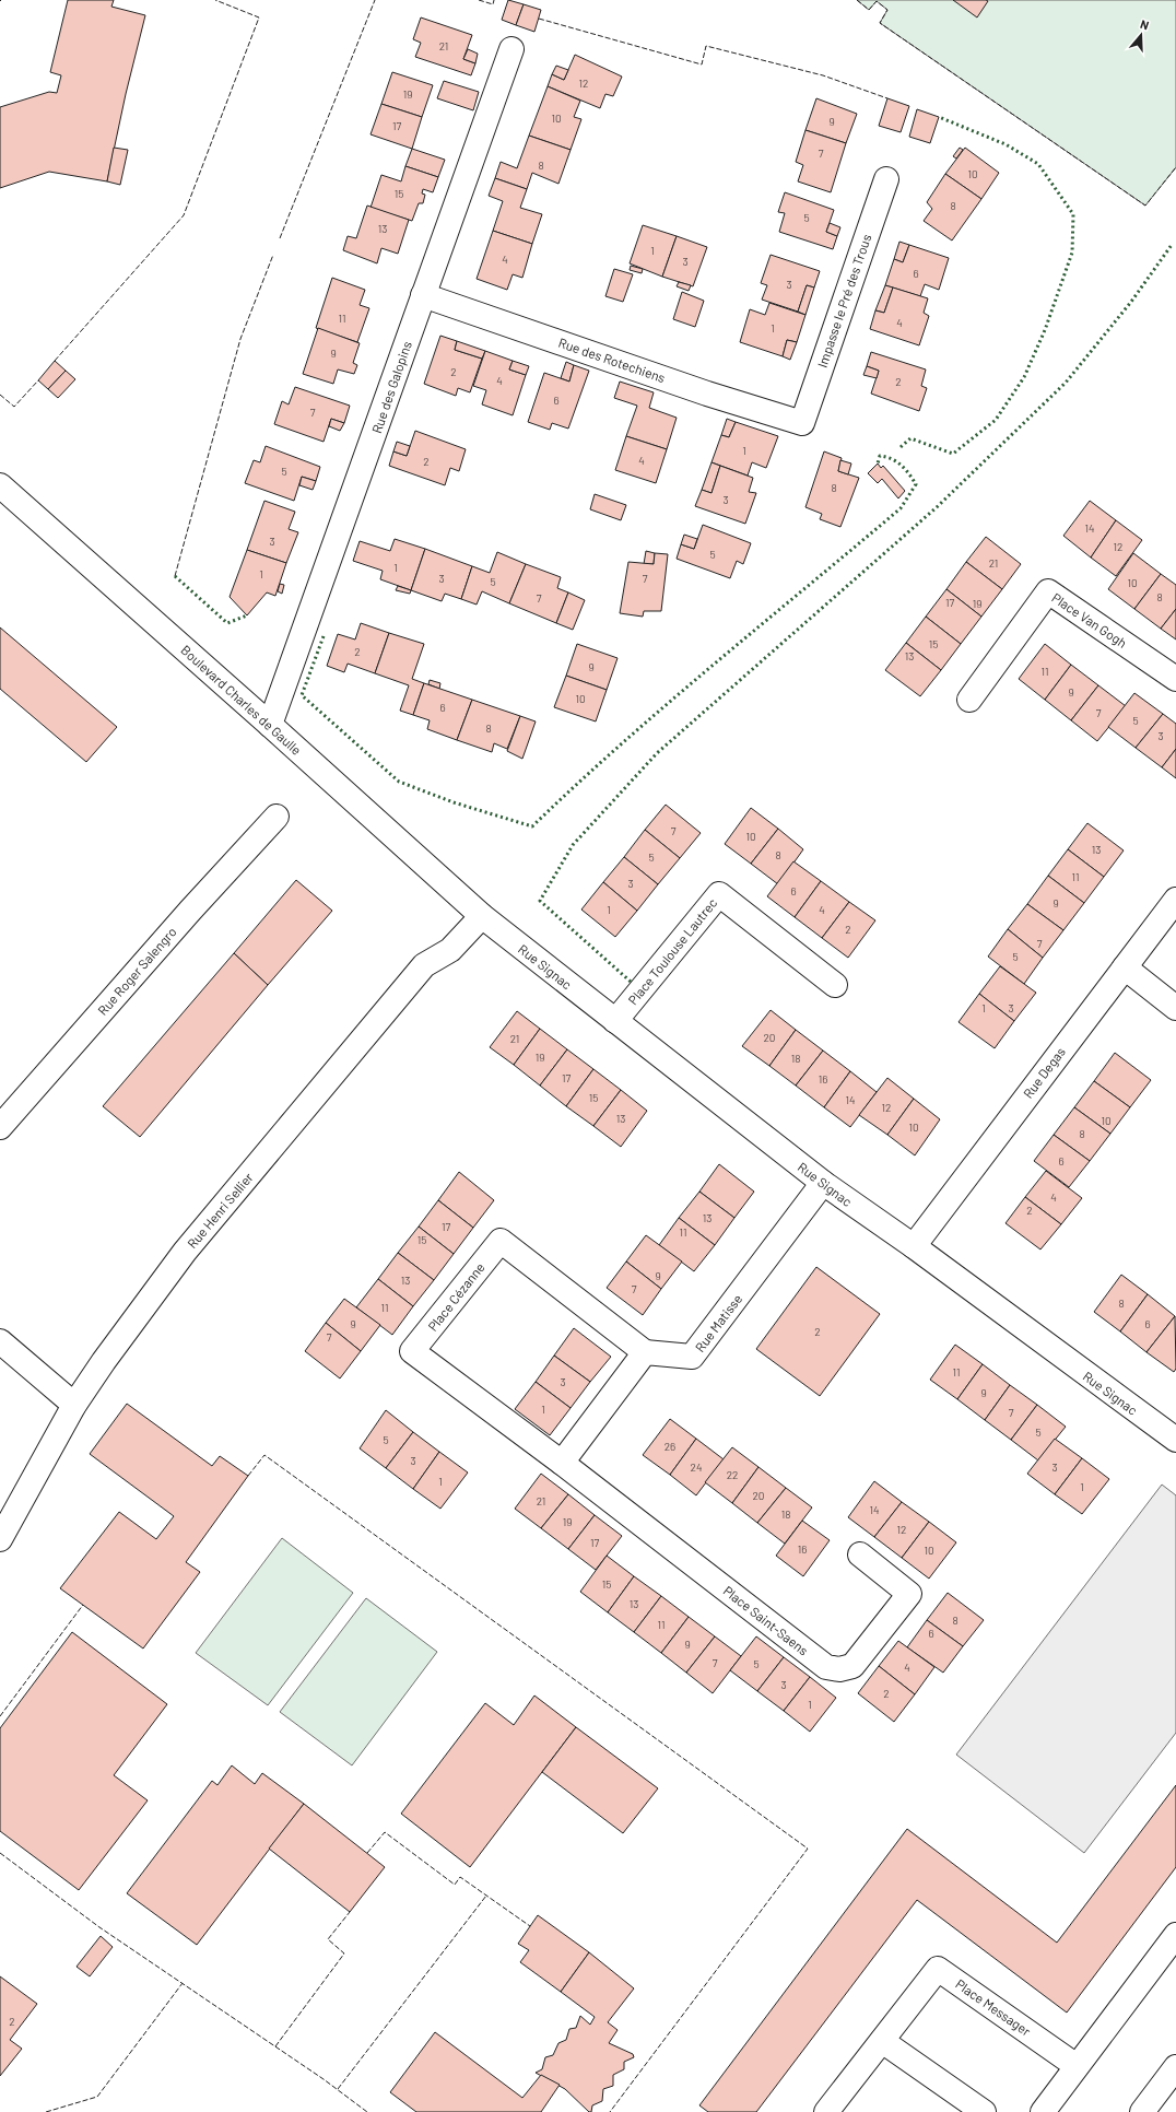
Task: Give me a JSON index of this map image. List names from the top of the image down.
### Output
{
  "streets": {
    "street": [
      "Impasse le Pré des Trous",
      "Rue des Rotechiens",
      "Rue des Galopins",
      "Place Van Gogh",
      "Boulevard Charles de Gaulle",
      "Place Toulouse Lautrec",
      "Rue Signac",
      "Rue Roger Salengro",
      "Rue Degas",
      "Rue Henri Sellier",
      "Place Cézanne",
      "Rue Matisse",
      "Place Saint-Saens",
      "Place Messager"
    ]
  },
  "crossings": [
    ["Impasse le Pré des Trous", "Rue des Rotechiens"],
    ["Rue des Rotechiens", "Rue des Galopins"],
    ["Rue des Galopins", "Boulevard Charles de Gaulle"],
    ["Boulevard Charles de Gaulle", "Rue Signac"],
    ["Boulevard Charles de Gaulle", "Rue Henri Sellier"],
    ["Place Toulouse Lautrec", "Rue Signac"],
    ["Rue Signac", "Rue Degas"],
    ["Rue Signac", "Rue Henri Sellier"],
    ["Rue Signac", "Rue Matisse"],
    ["Place Cézanne", "Rue Matisse"],
    ["Place Cézanne", "Place Saint-Saens"]
  ],
  "house_numbers": [
    "21",
    "12",
    "19",
    "10",
    "9",
    "17",
    "7",
    "8",
    "10",
    "15",
    "8",
    "5",
    "13",
    "1",
    "4",
    "3",
    "6",
    "3",
    "11",
    "4",
    "1",
    "9",
    "2",
    "4",
    "2",
    "6",
    "7",
    "1",
    "4",
    "2",
    "5",
    "8",
    "3",
    "14",
    "3",
    "12",
    "5",
    "21",
    "1",
    "1",
    "3",
    "7",
    "5",
    "10",
    "8",
    "7",
    "17",
    "19",
    "15",
    "2",
    "13",
    "9",
    "11",
    "9",
    "10",
    "6",
    "7",
    "5",
    "8",
    "3",
    "7",
    "10",
    "13",
    "8",
    "5",
    "11",
    "3",
    "6",
    "9",
    "1",
    "4",
    "2",
    "7",
    "5",
    "1",
    "3",
    "20",
    "21",
    "19",
    "18",
    "17",
    "16",
    "15",
    "14",
    "12",
    "13",
    "10",
    "10",
    "8",
    "6",
    "4",
    "2",
    "13",
    "17",
    "11",
    "15",
    "9",
    "13",
    "7",
    "8",
    "11",
    "9",
    "6",
    "2",
    "7",
    "11",
    "3",
    "9",
    "1",
    "7",
    "5",
    "5",
    "26",
    "3",
    "24",
    "3",
    "22",
    "1",
    "1",
    "20",
    "21",
    "14",
    "18",
    "19",
    "12",
    "17",
    "16",
    "10",
    "15",
    "13",
    "8",
    "11",
    "6",
    "9",
    "7",
    "5",
    "4",
    "3",
    "2",
    "1",
    "2"
  ],
  "north": "top"
}
